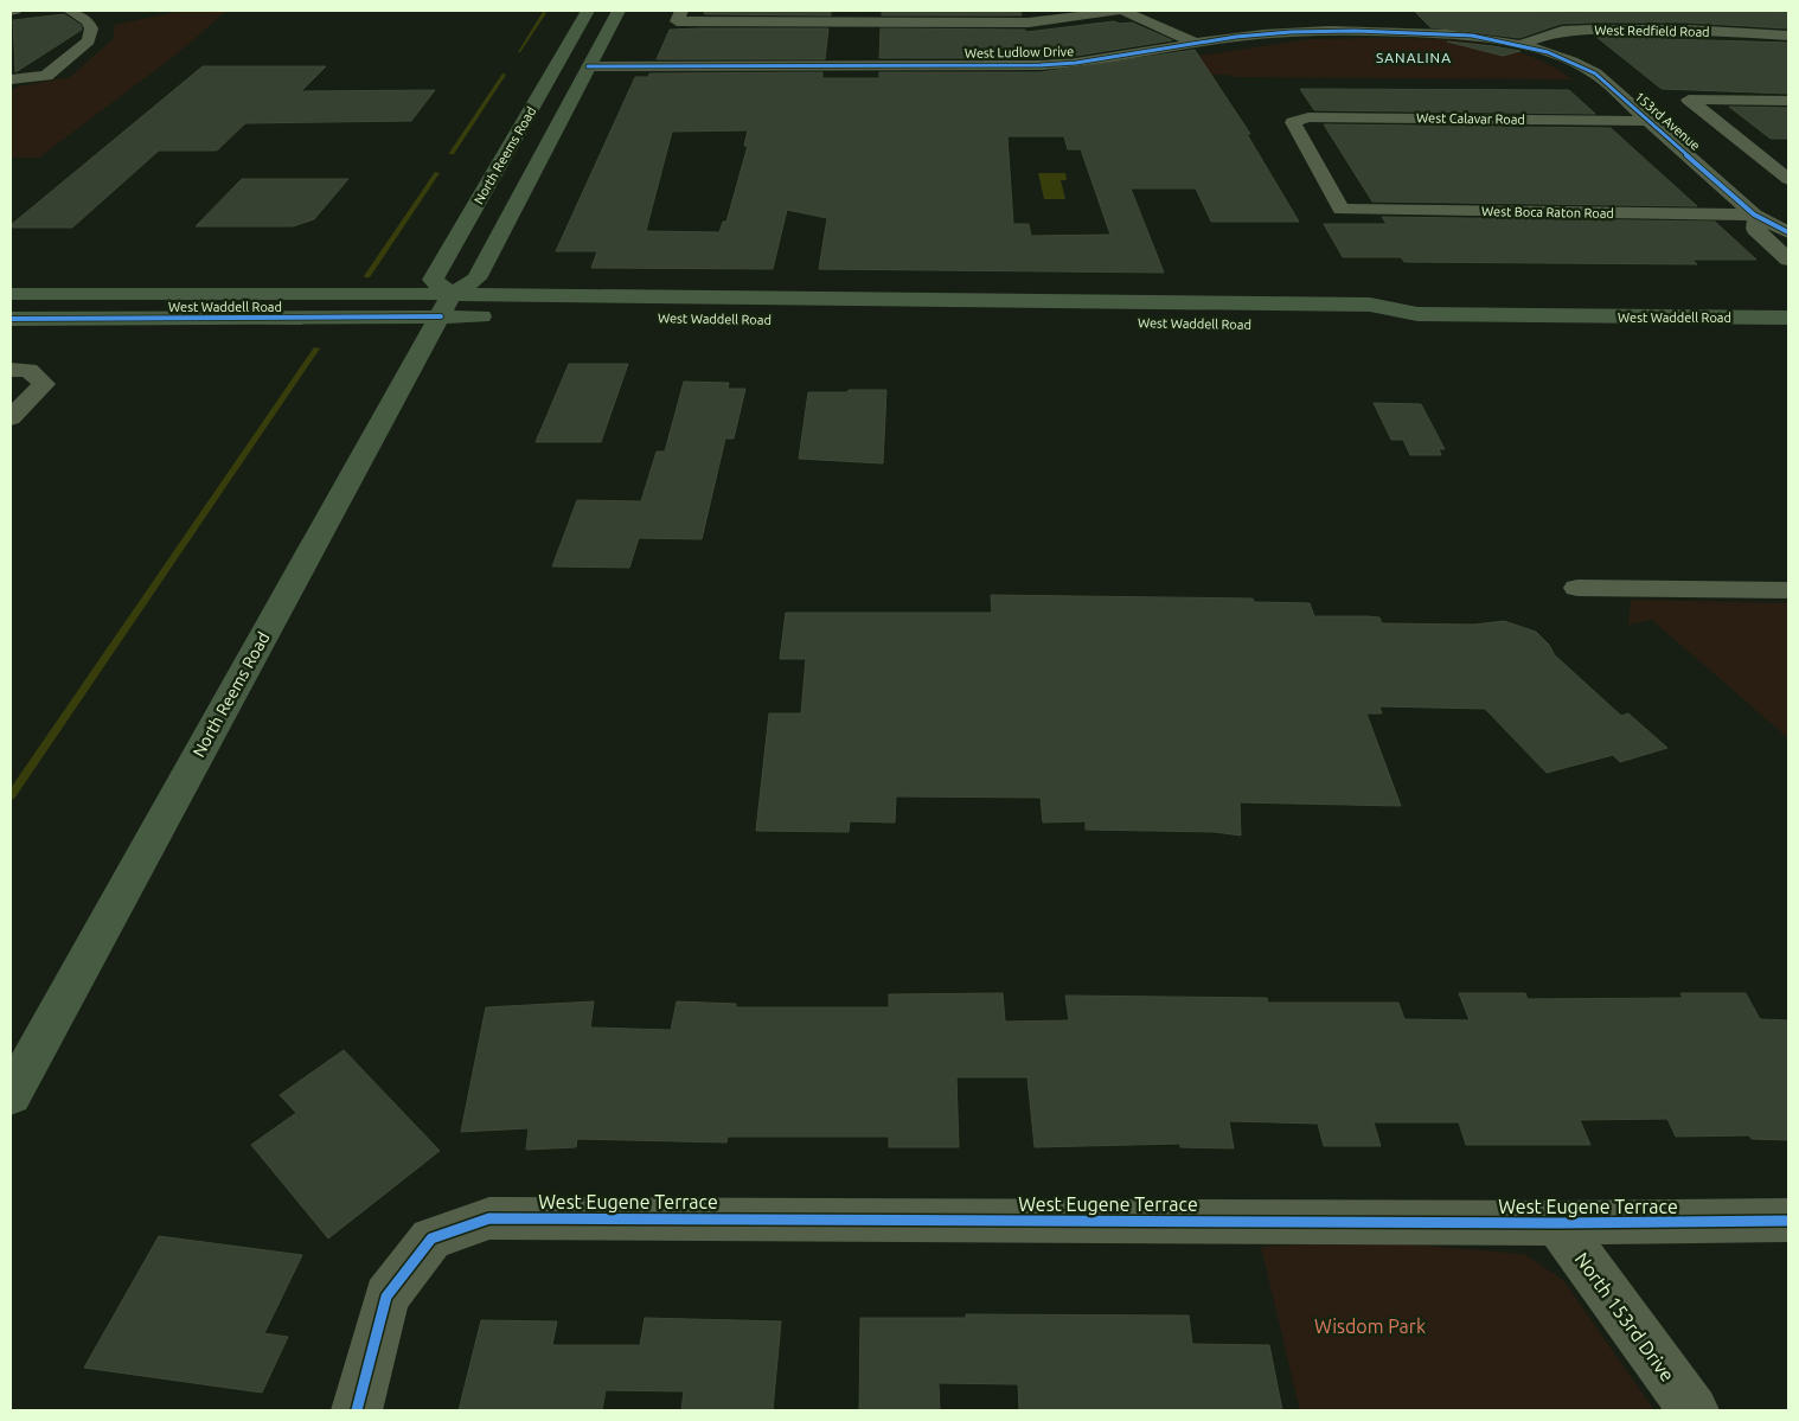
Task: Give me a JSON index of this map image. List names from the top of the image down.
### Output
{
  "streets": {
    "main road": ["North Reems Road", "West Waddell Road"],
    "street": [
      "West Redfield Road",
      "West Ludlow Drive",
      "West Calavar Road",
      "153rd Avenue",
      "West Boca Raton Road",
      "West Eugene Terrace",
      "North 153rd Drive"
    ]
  },
  "crossings": [
    ["West Redfield Road", "West Ludlow Drive"],
    ["West Redfield Road", "153rd Avenue"],
    ["West Ludlow Drive", "153rd Avenue"],
    ["West Ludlow Drive", "North Reems Road"],
    ["West Calavar Road", "153rd Avenue"],
    ["West Calavar Road", "West Boca Raton Road"],
    ["153rd Avenue", "West Boca Raton Road"],
    ["North Reems Road", "West Waddell Road"],
    ["West Eugene Terrace", "North 153rd Drive"]
  ],
  "districts": ["SANALINA"],
  "parks": ["Wisdom Park"]
}
